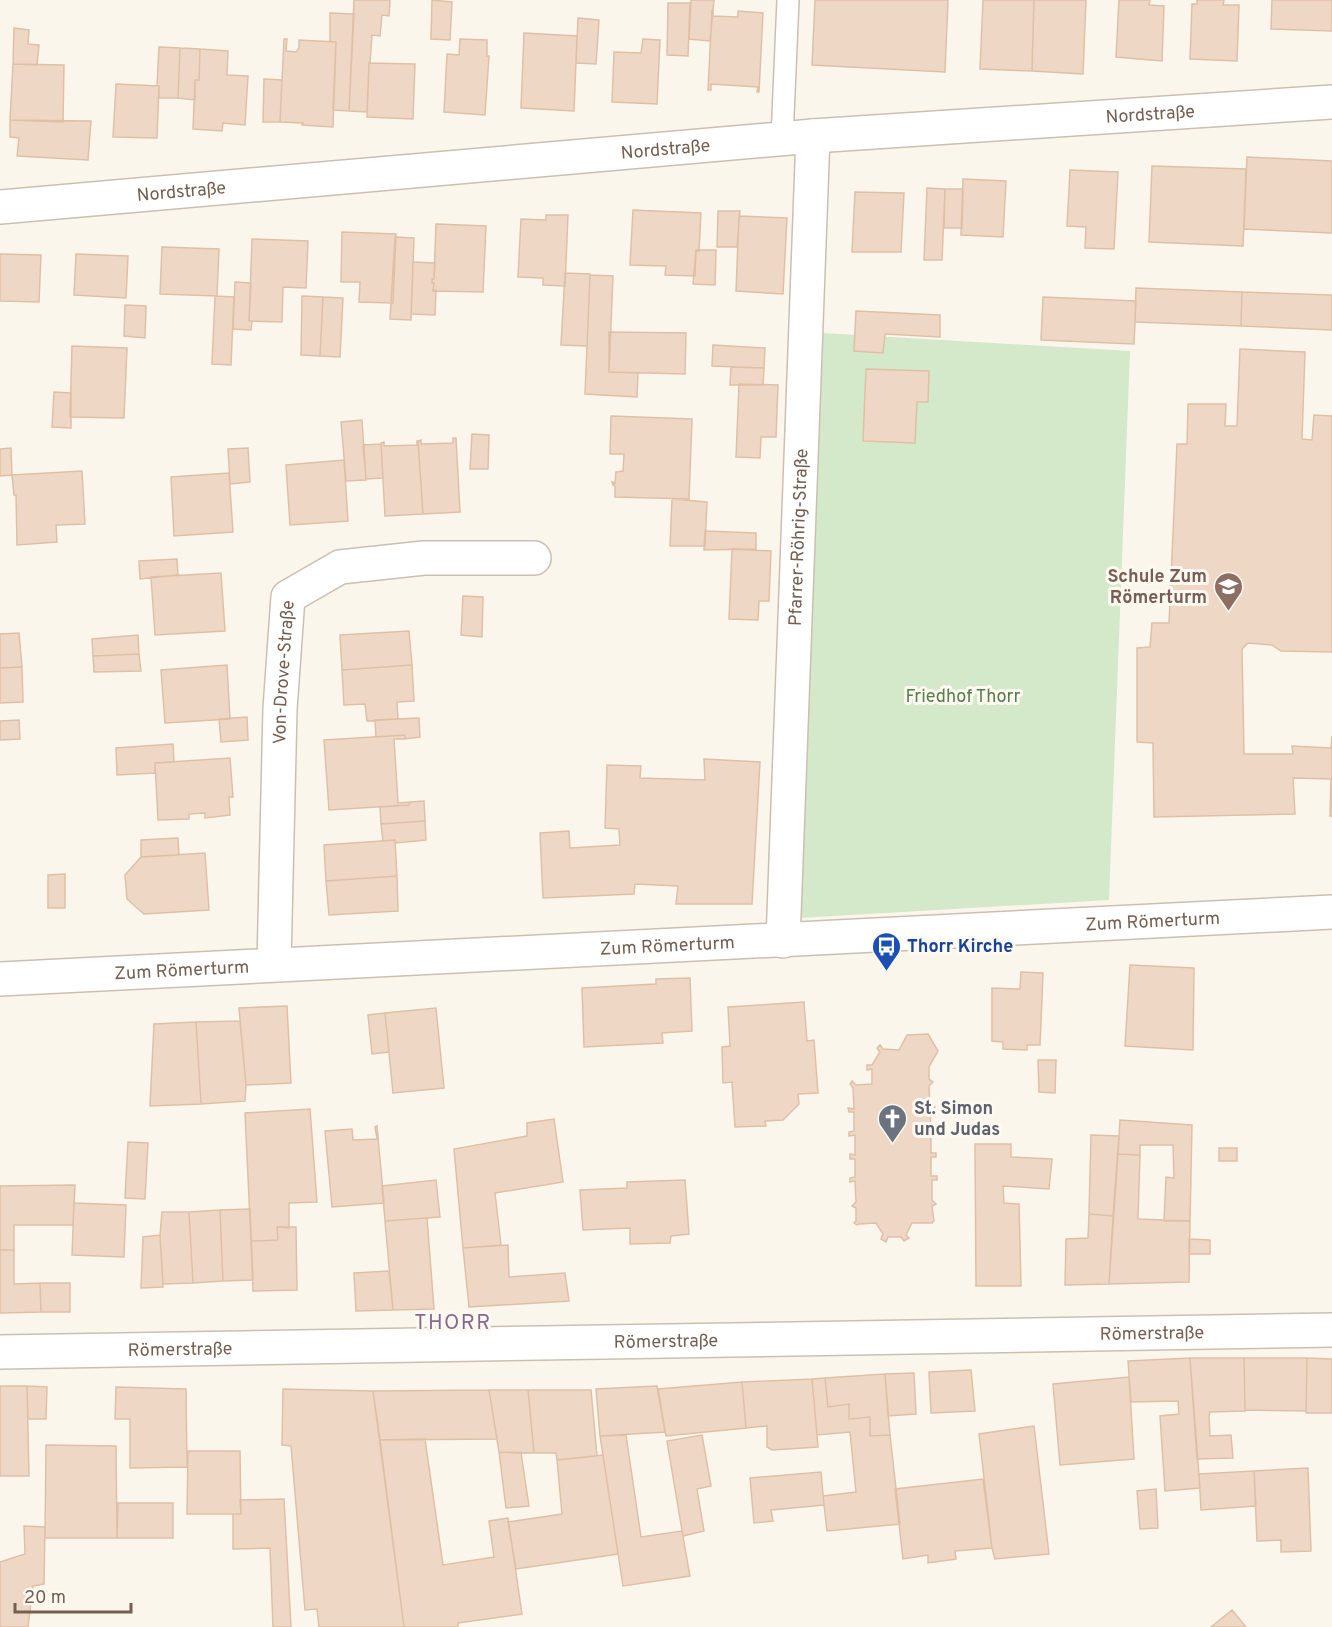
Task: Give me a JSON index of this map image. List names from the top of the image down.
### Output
{
  "streets": {
    "street": [
      "Nordstraße",
      "Pfarrer-Röhrig-Straße",
      "Von-Drove-Straße",
      "Zum Römerturm",
      "Römerstraße"
    ]
  },
  "crossings": [
    ["Nordstraße", "Pfarrer-Röhrig-Straße"],
    ["Pfarrer-Röhrig-Straße", "Zum Römerturm"],
    ["Von-Drove-Straße", "Zum Römerturm"]
  ],
  "districts": ["THORR"],
  "parks": ["Friedhof Thorr"],
  "places": {
    "school or university": ["Schule Zum Römerturm"],
    "bus stop": ["Thorr Kirche"],
    "church": ["St. Simon und Judas"]
  },
  "scale_bar": "20 m"
}
